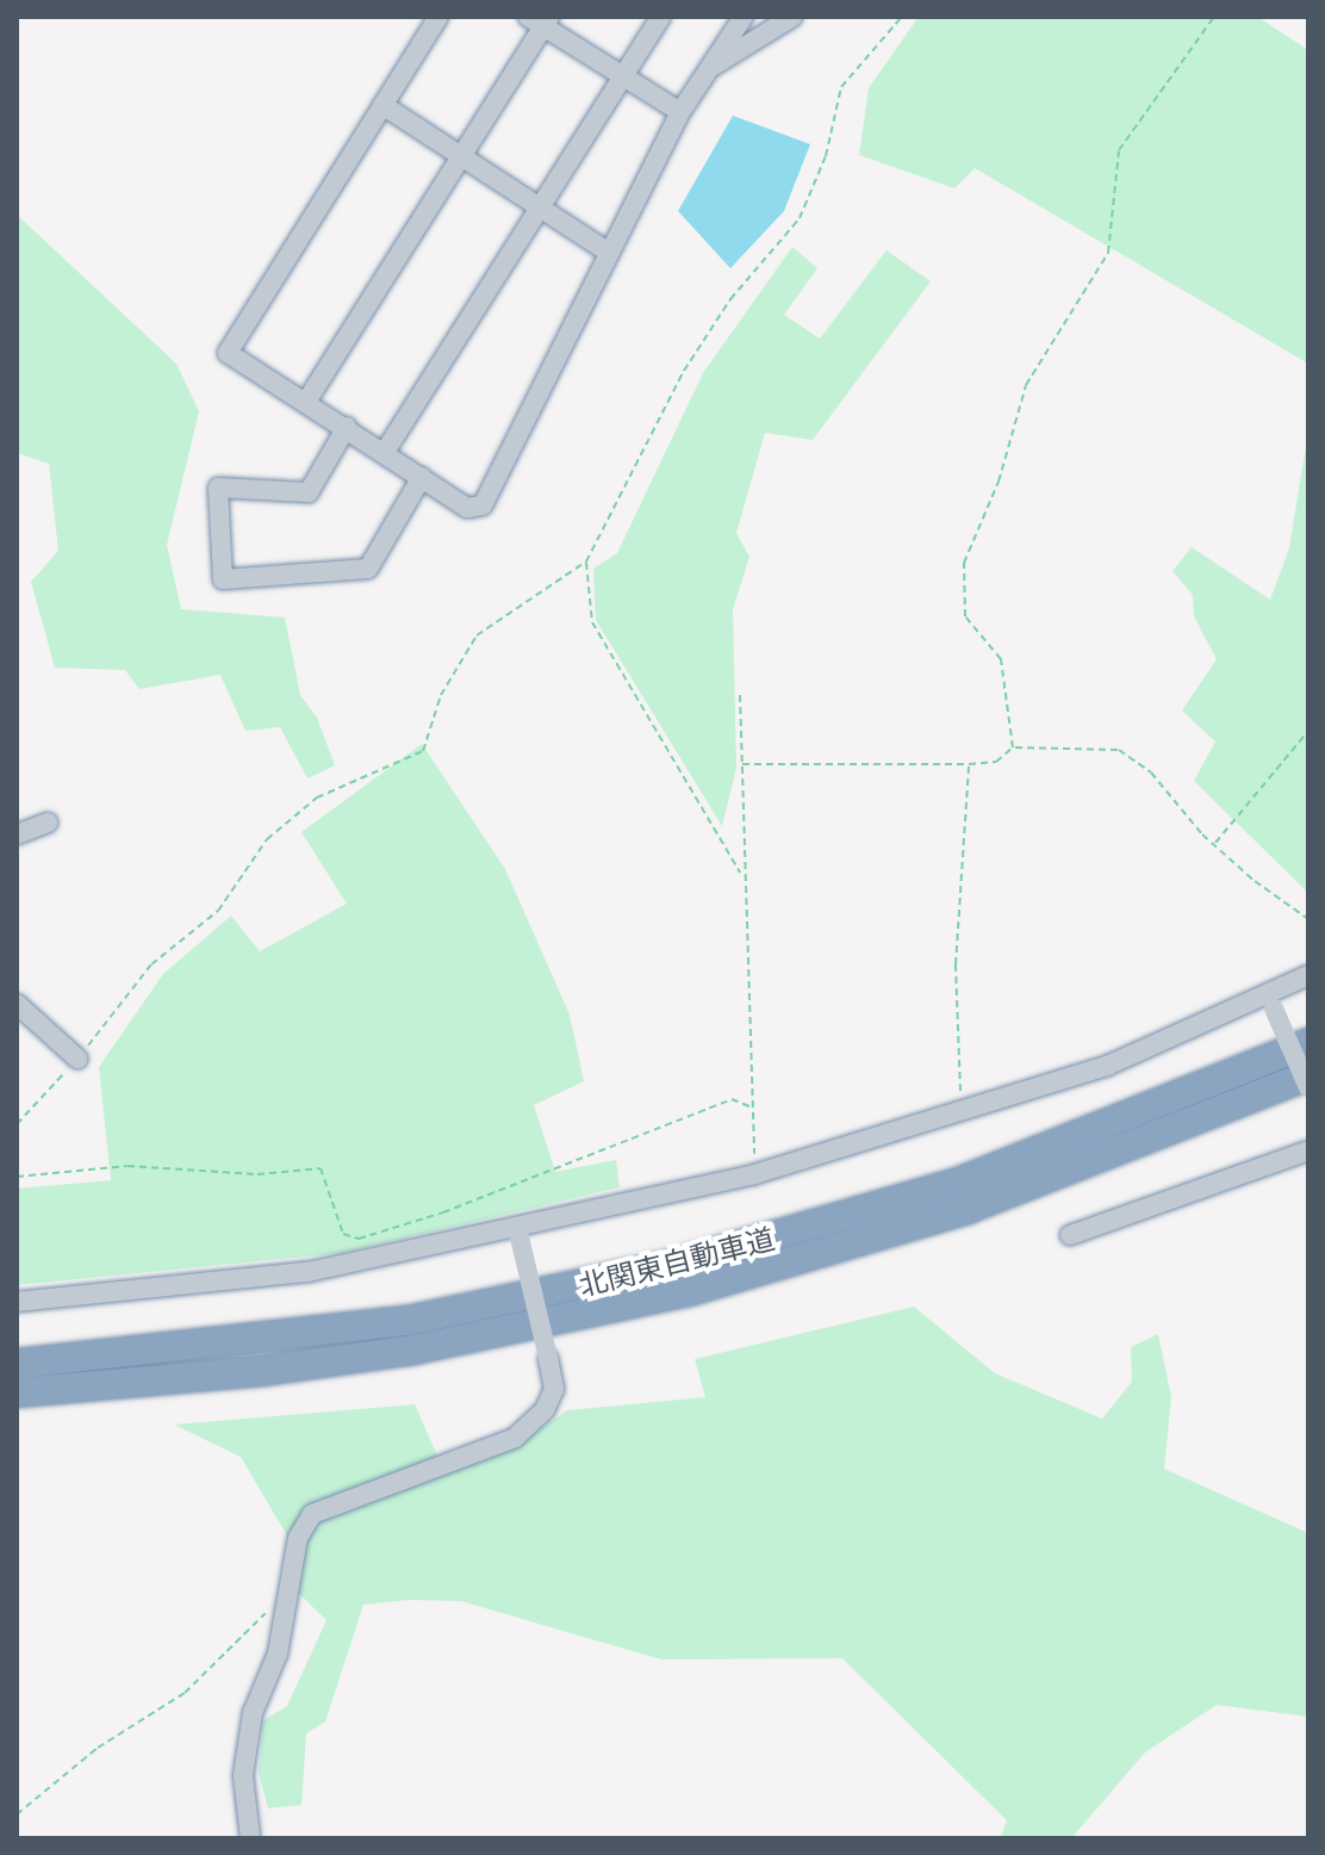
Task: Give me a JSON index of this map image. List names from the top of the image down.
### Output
{
  "streets": {
    "highway": ["北関東自動車道"]
  }
}
